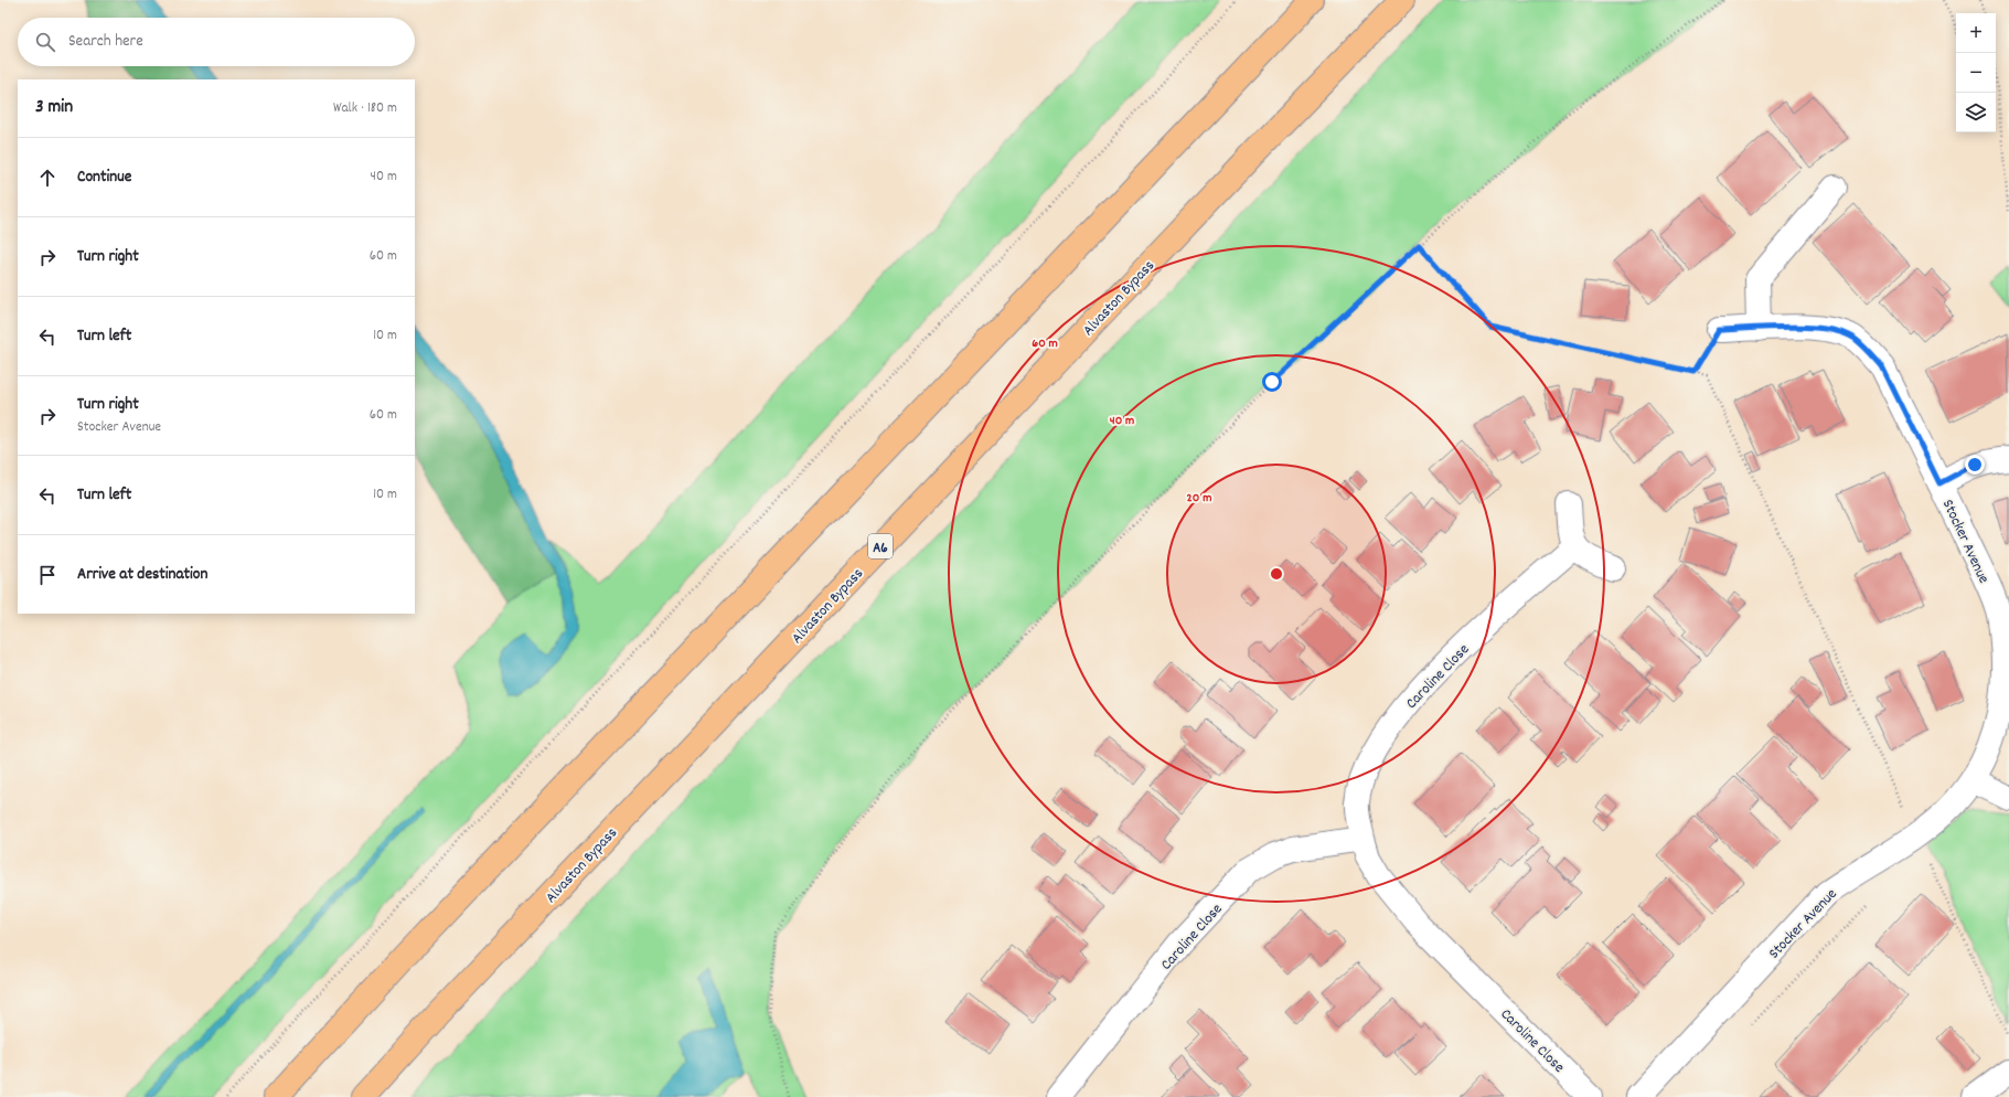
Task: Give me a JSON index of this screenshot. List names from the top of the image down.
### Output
{
  "streets": {
    "highway": ["Alvaston Bypass", "A6"],
    "street": ["Stocker Avenue", "Caroline Close"]
  },
  "page": {
    "map_buttons": ["+", "−"],
    "search": "Search here",
    "heading": ["3 min", "Walk · 180 m"],
    "list": [
      ["Continue", "40 m"],
      ["Turn right", "60 m"],
      ["Turn left", "10 m"],
      ["Turn right", "Stocker Avenue", "60 m"],
      ["Turn left", "10 m"],
      "Arrive at destination"
    ]
  },
  "rings": ["60 m", "40 m", "20 m"]
}
